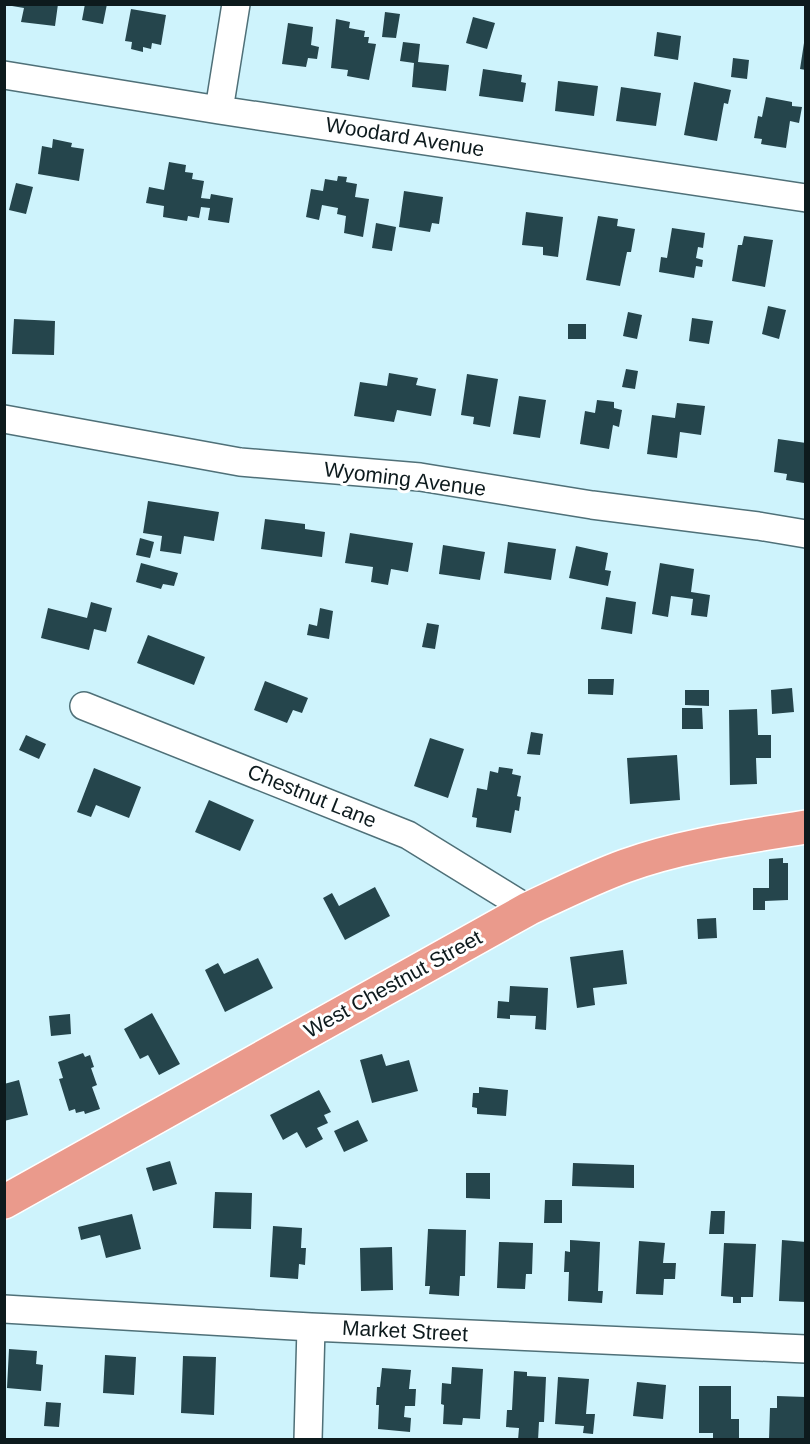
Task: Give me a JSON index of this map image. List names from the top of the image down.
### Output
{
  "streets": {
    "main road": ["West Chestnut Street"],
    "street": [
      "Woodard Avenue",
      "Wyoming Avenue",
      "Chestnut Lane",
      "Market Street"
    ]
  },
  "crossings": [
    ["Chestnut Lane", "West Chestnut Street"]
  ]
}
